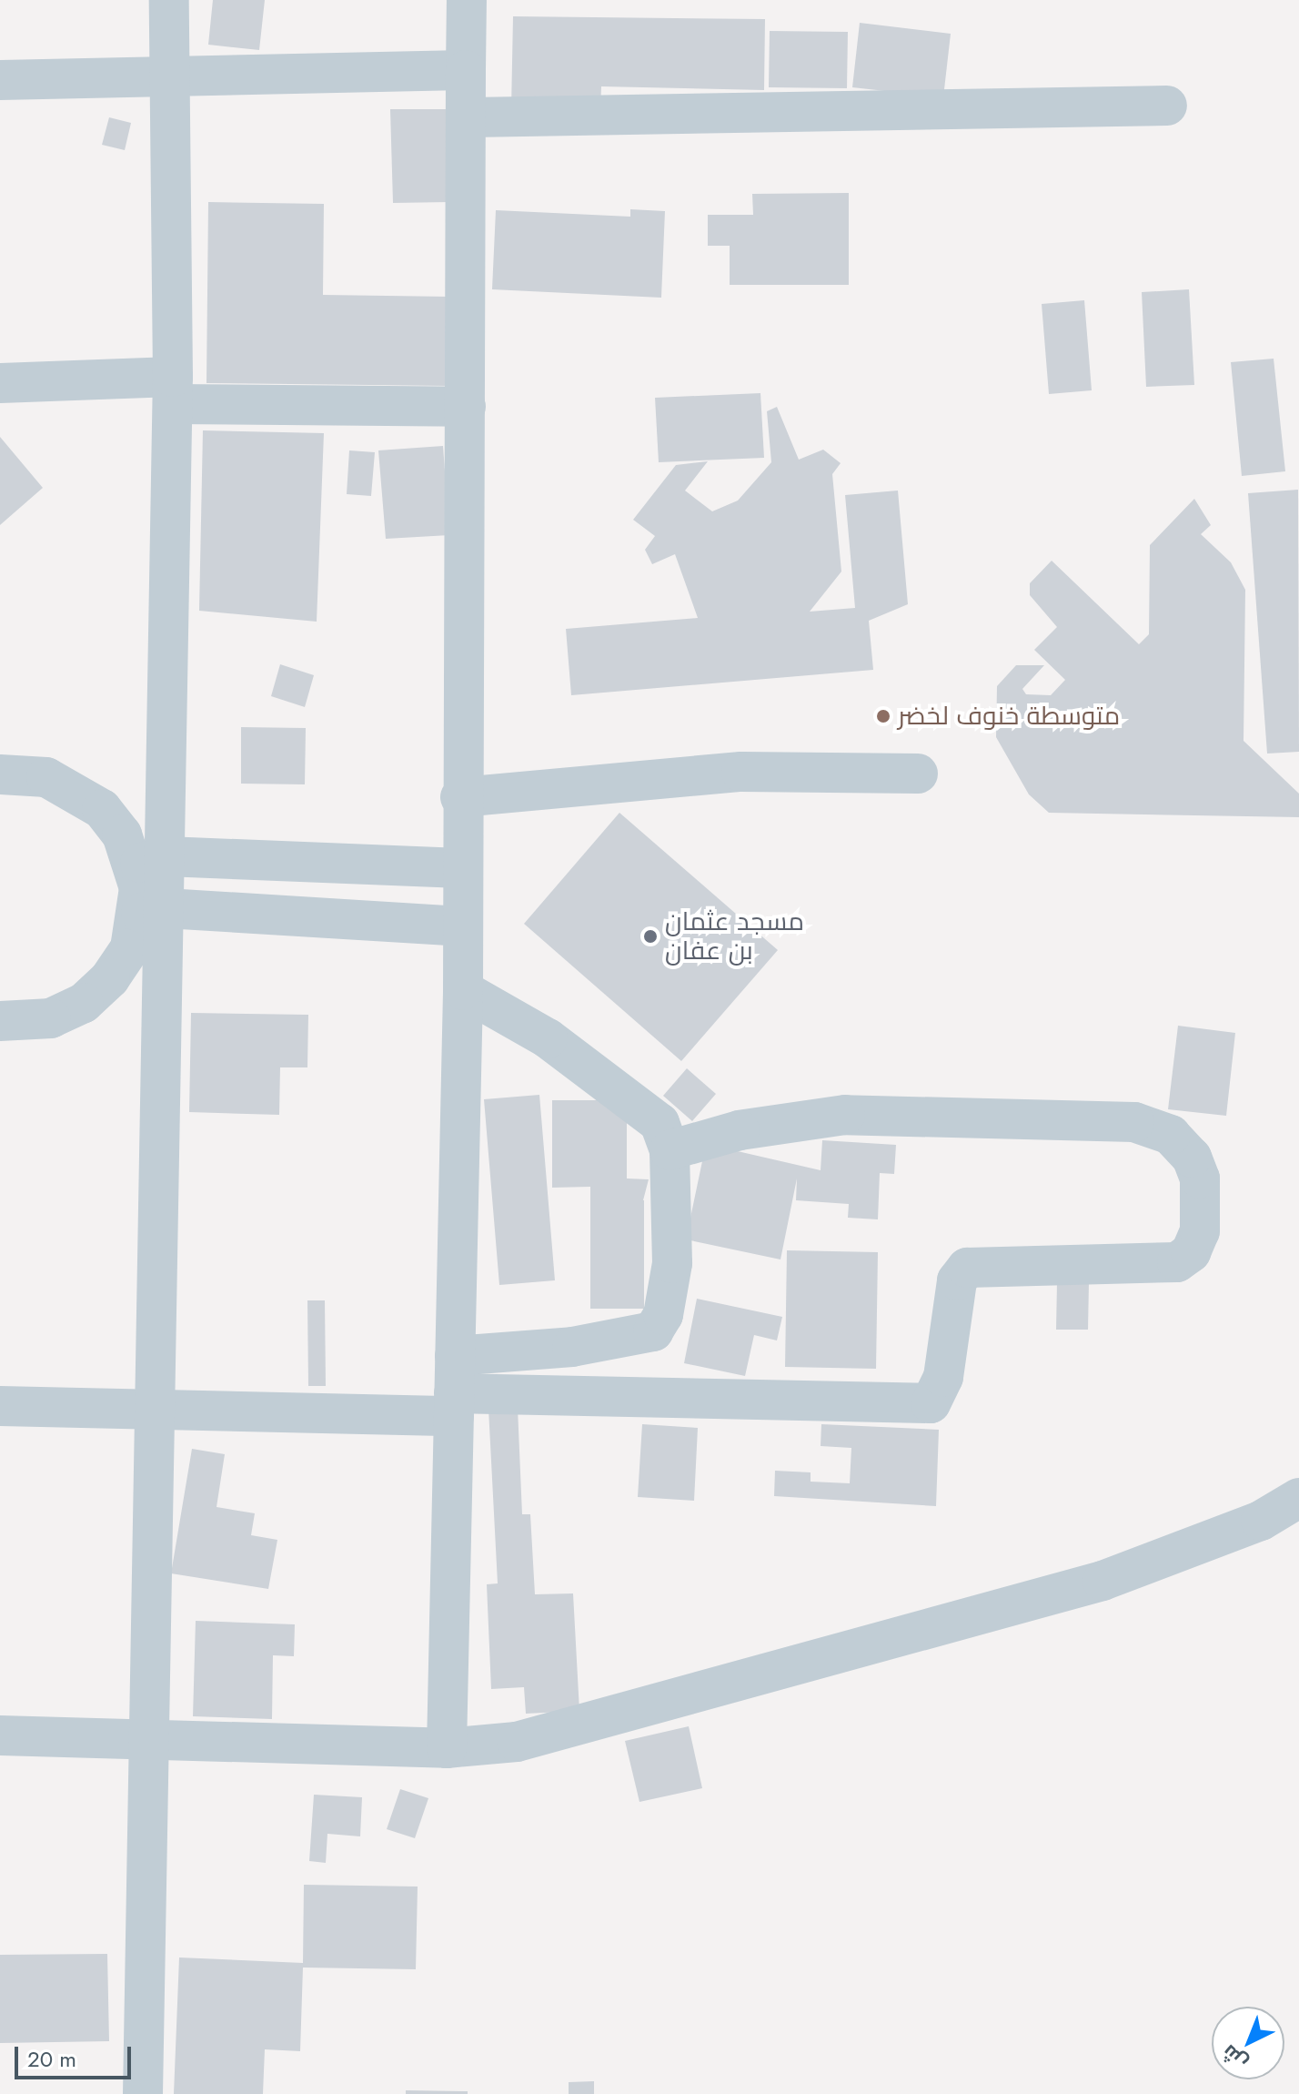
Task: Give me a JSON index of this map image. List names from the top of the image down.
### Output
{
  "places": ["متوسطة خنوف لخضر", "مسجد عثمان بن عفان"],
  "scale_bar": "20 m",
  "north": "bottom left"
}
